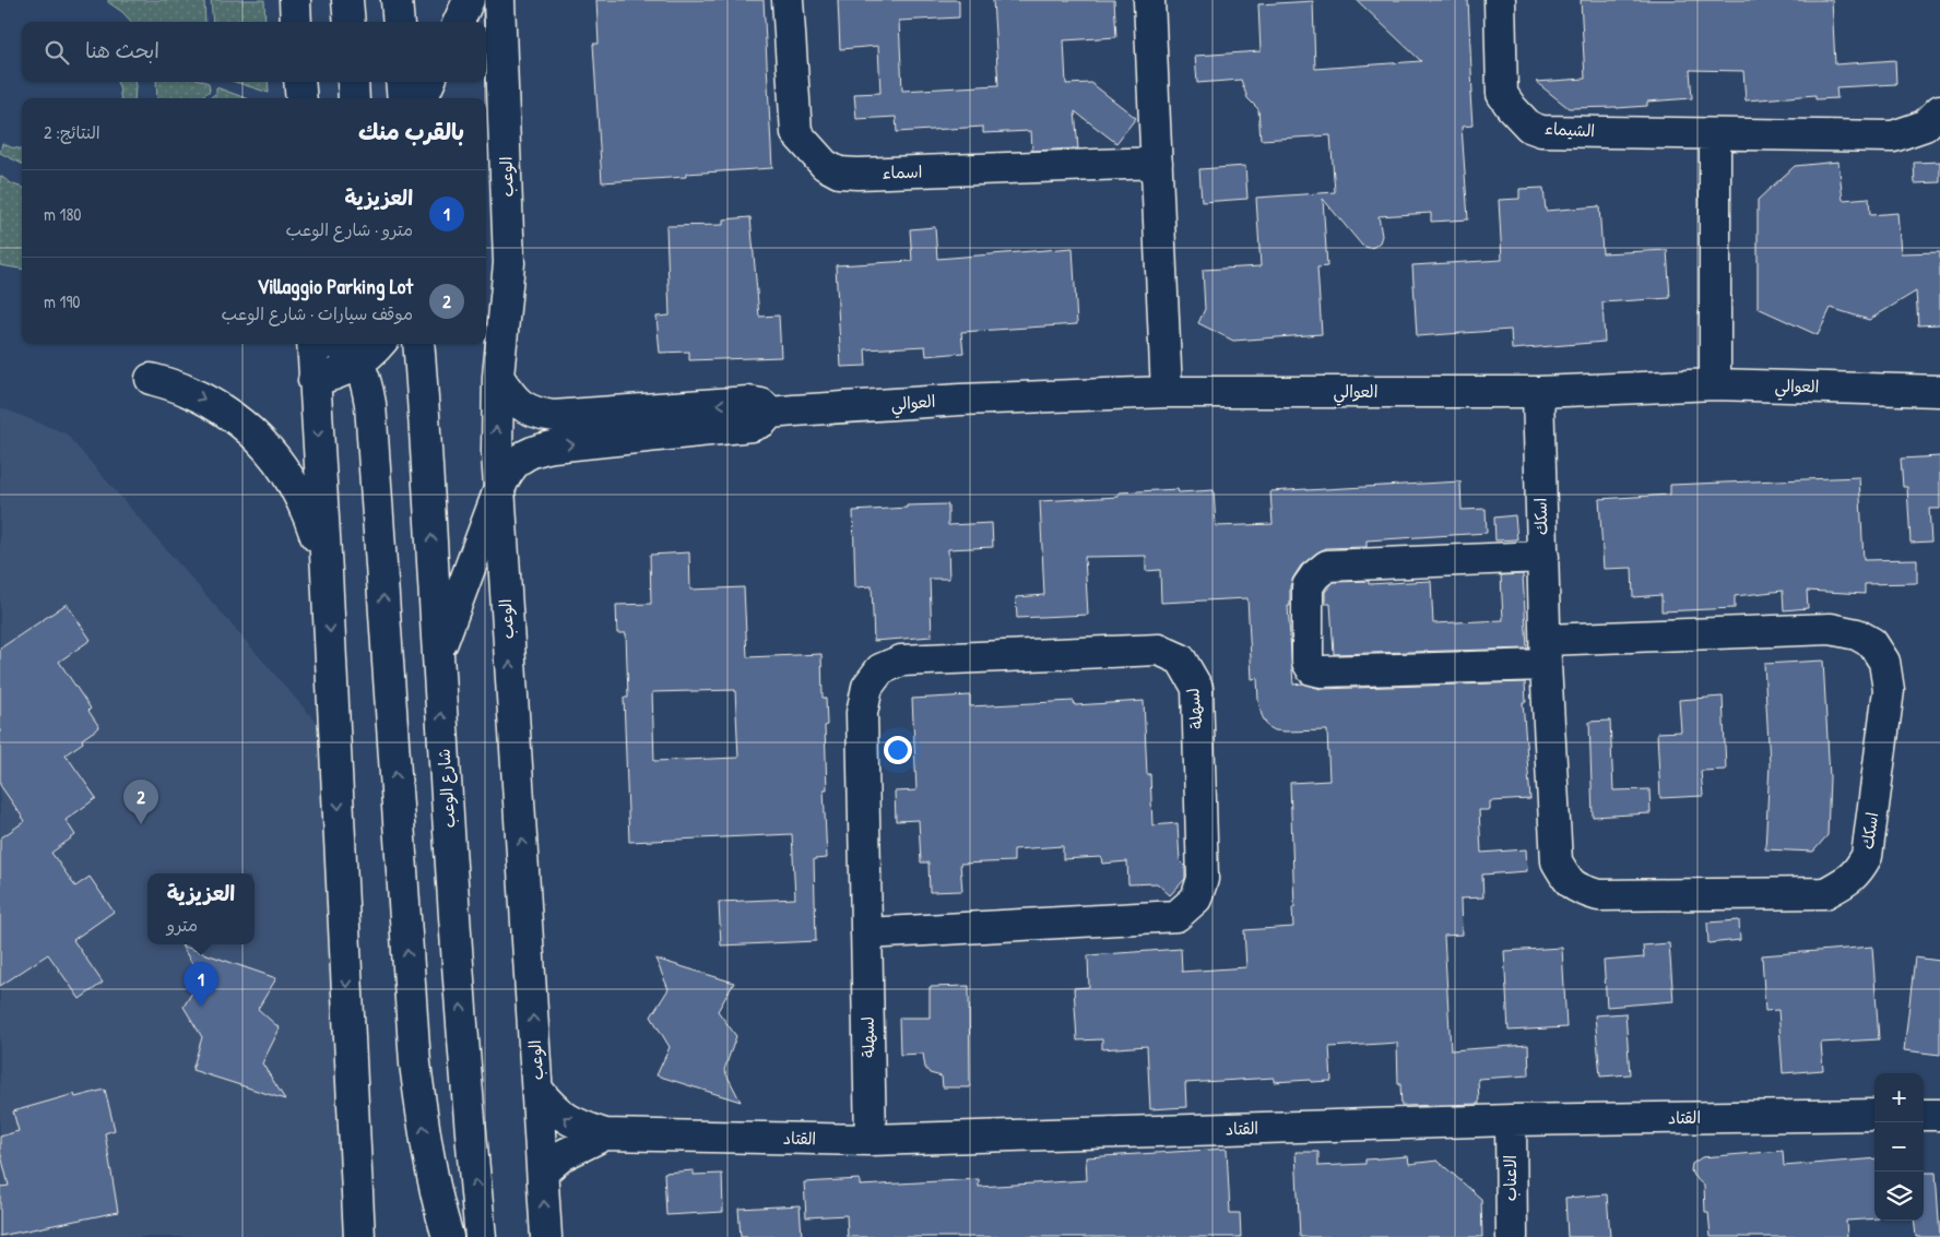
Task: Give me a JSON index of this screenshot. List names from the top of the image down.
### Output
{
  "streets": {
    "street": [
      "الشيماء",
      "اسماء",
      "الوعب",
      "العوالي",
      "اسكك",
      "لسهلة",
      "شارع الوعب",
      "القتاد",
      "الاعناب"
    ]
  },
  "crossings": [
    ["الوعب", "العوالي"],
    ["الوعب", "القتاد"],
    ["العوالي", "اسكك"],
    ["العوالي", "شارع الوعب"],
    ["لسهلة", "القتاد"],
    ["القتاد", "الاعناب"]
  ],
  "page": {
    "search": "ابحث هنا",
    "heading": ["بالقرب منك", "النتائج: 2"],
    "list": [
      {
        "mark": "1",
        "name": "العزيزية",
        "note": "مترو · شارع الوعب",
        "value": "180 m"
      },
      {
        "mark": "2",
        "name": "Villaggio Parking Lot",
        "note": "موقف سيارات · شارع الوعب",
        "value": "190 m"
      }
    ],
    "pins": ["2", "1"],
    "popup": ["العزيزية", "مترو"],
    "map_buttons": ["+", "−"]
  }
}
